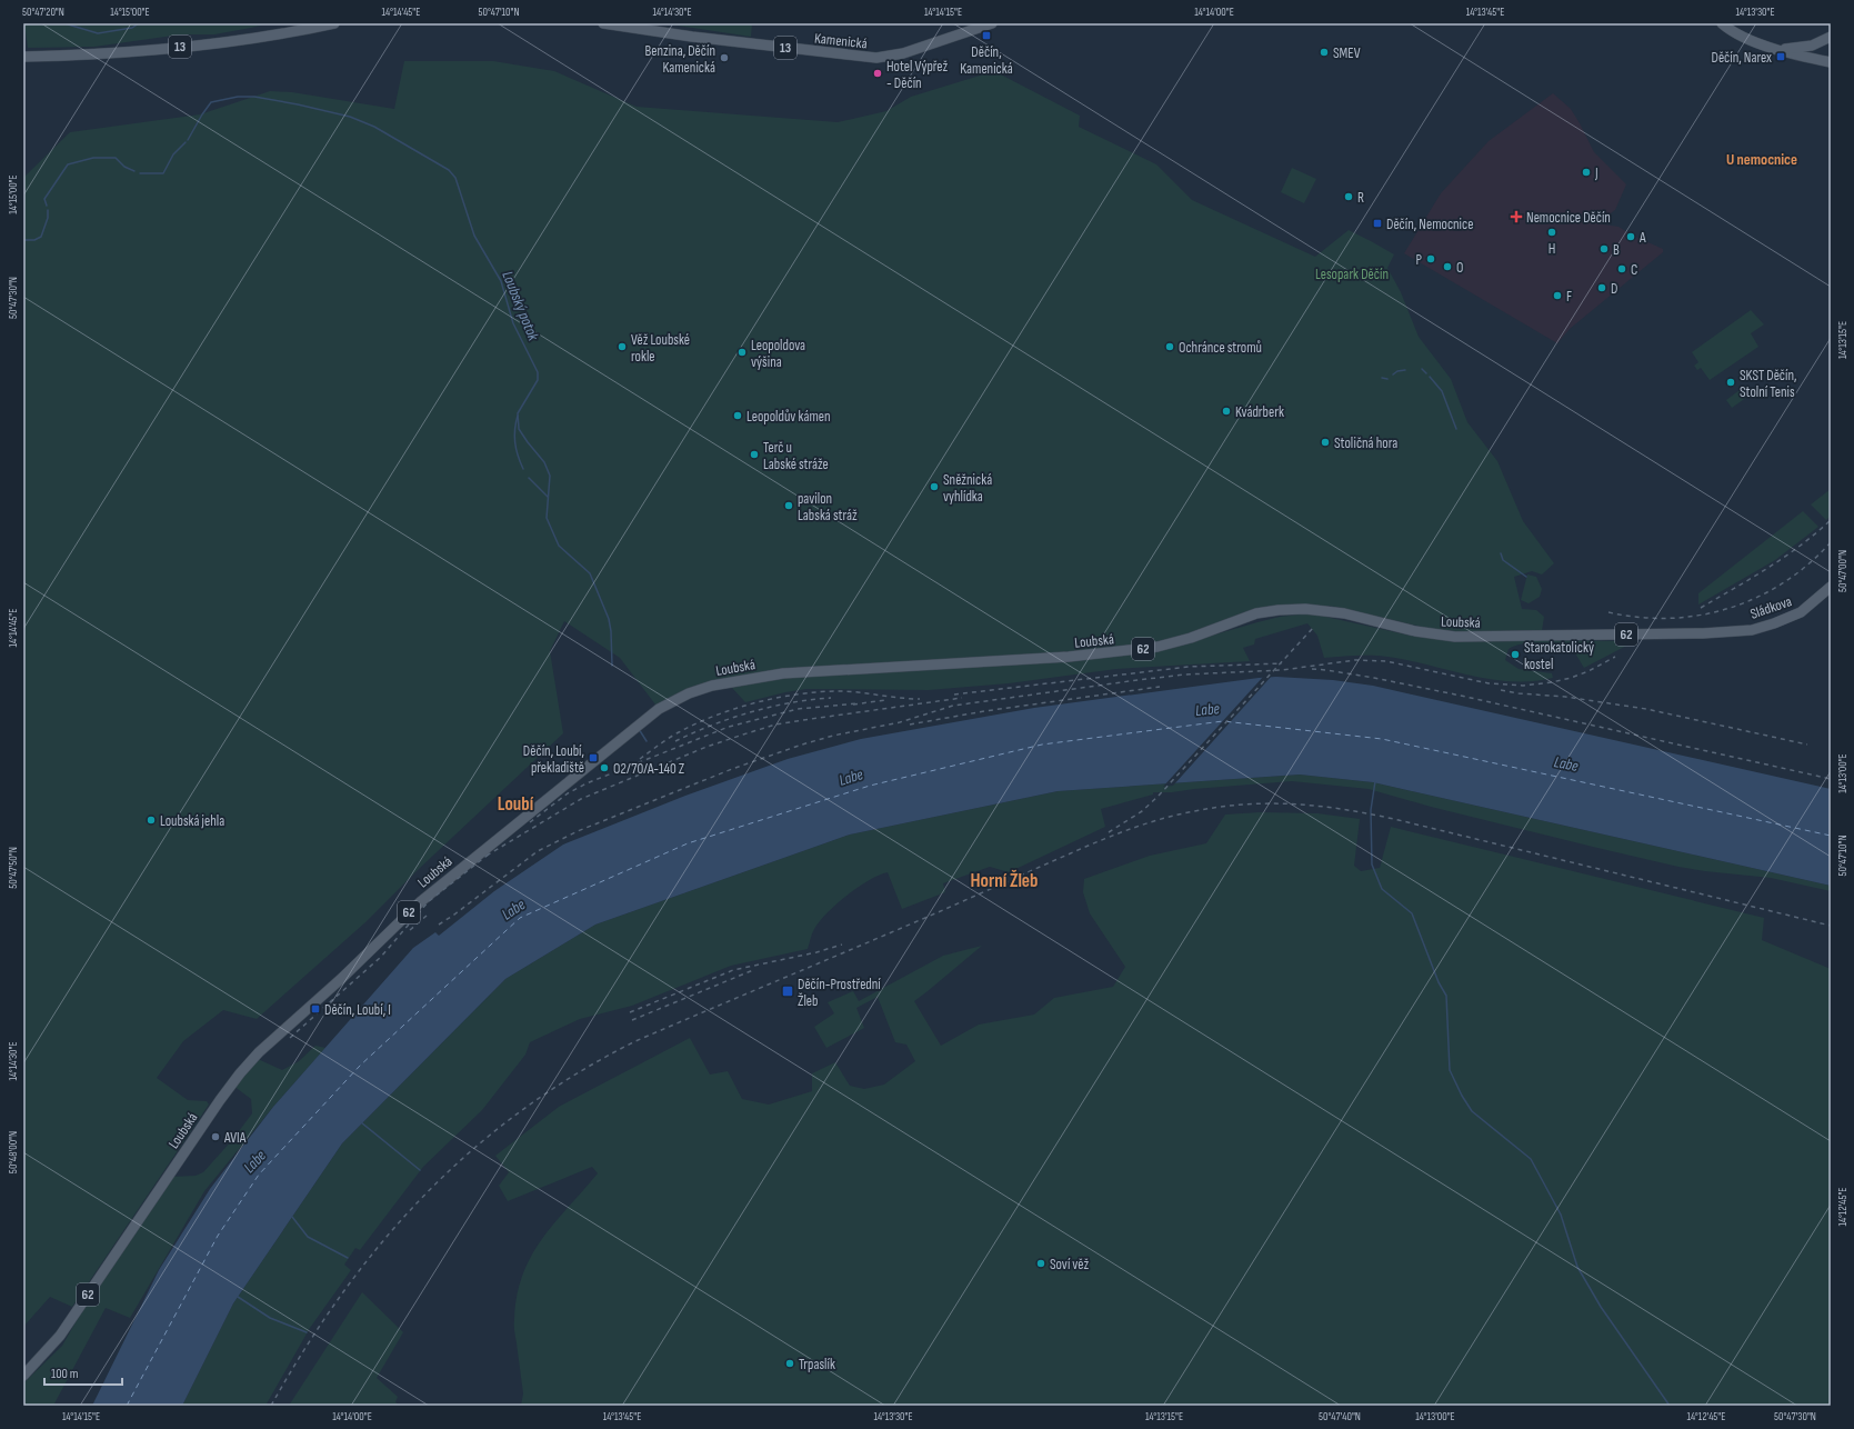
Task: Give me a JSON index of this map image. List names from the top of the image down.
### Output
{
  "streets": {
    "main road": [
      "Kamenická",
      "13",
      "Sládkova",
      "Loubská",
      "62"
    ]
  },
  "crossings": [
    ["Sládkova", "Loubská"]
  ],
  "districts": ["U nemocnice", "Loubí", "Horní Žleb"],
  "water": ["Loubský potok", "Labe"],
  "parks": ["Lesopark Děčín"],
  "places": {
    "transit": [
      "Děčín, Kamenická",
      "Děčín, Narex",
      "Děčín, Nemocnice",
      "Děčín, Loubí, překladiště",
      "Děčín-Prostřední Žleb",
      "Děčín, Loubí, I"
    ],
    "other": [
      "SMEV",
      "Benzina, Děčín Kamenická",
      "Hotel Výpřež - Děčín",
      "J",
      "R",
      "H",
      "A",
      "B",
      "P",
      "O",
      "C",
      "D",
      "F",
      "Věž Loubské rokle",
      "Ochránce stromů",
      "Leopoldova výšina",
      "SKST Děčín, Stolní Tenis",
      "Kvádrberk",
      "Leopoldův kámen",
      "Stoličná hora",
      "Terč u Labské stráže",
      "Sněžnická vyhlídka",
      "pavilon Labská stráž",
      "Starokatolický kostel",
      "O2/70/A-140 Z",
      "Loubská jehla",
      "AVIA",
      "Soví věž",
      "Trpaslík"
    ],
    "health": ["Nemocnice Děčín"]
  },
  "scale_bar": "100 m",
  "coordinates": [
    "50°47'20\"N",
    "14°15'00\"E",
    "14°14'45\"E",
    "50°47'10\"N",
    "14°14'30\"E",
    "14°14'15\"E",
    "14°14'00\"E",
    "14°13'45\"E",
    "14°13'30\"E",
    "50°47'30\"N",
    "14°13'15\"E",
    "50°47'00\"N",
    "14°13'00\"E",
    "50°47'50\"N",
    "50°48'00\"N",
    "14°12'45\"E",
    "50°47'40\"N"
  ]
}
